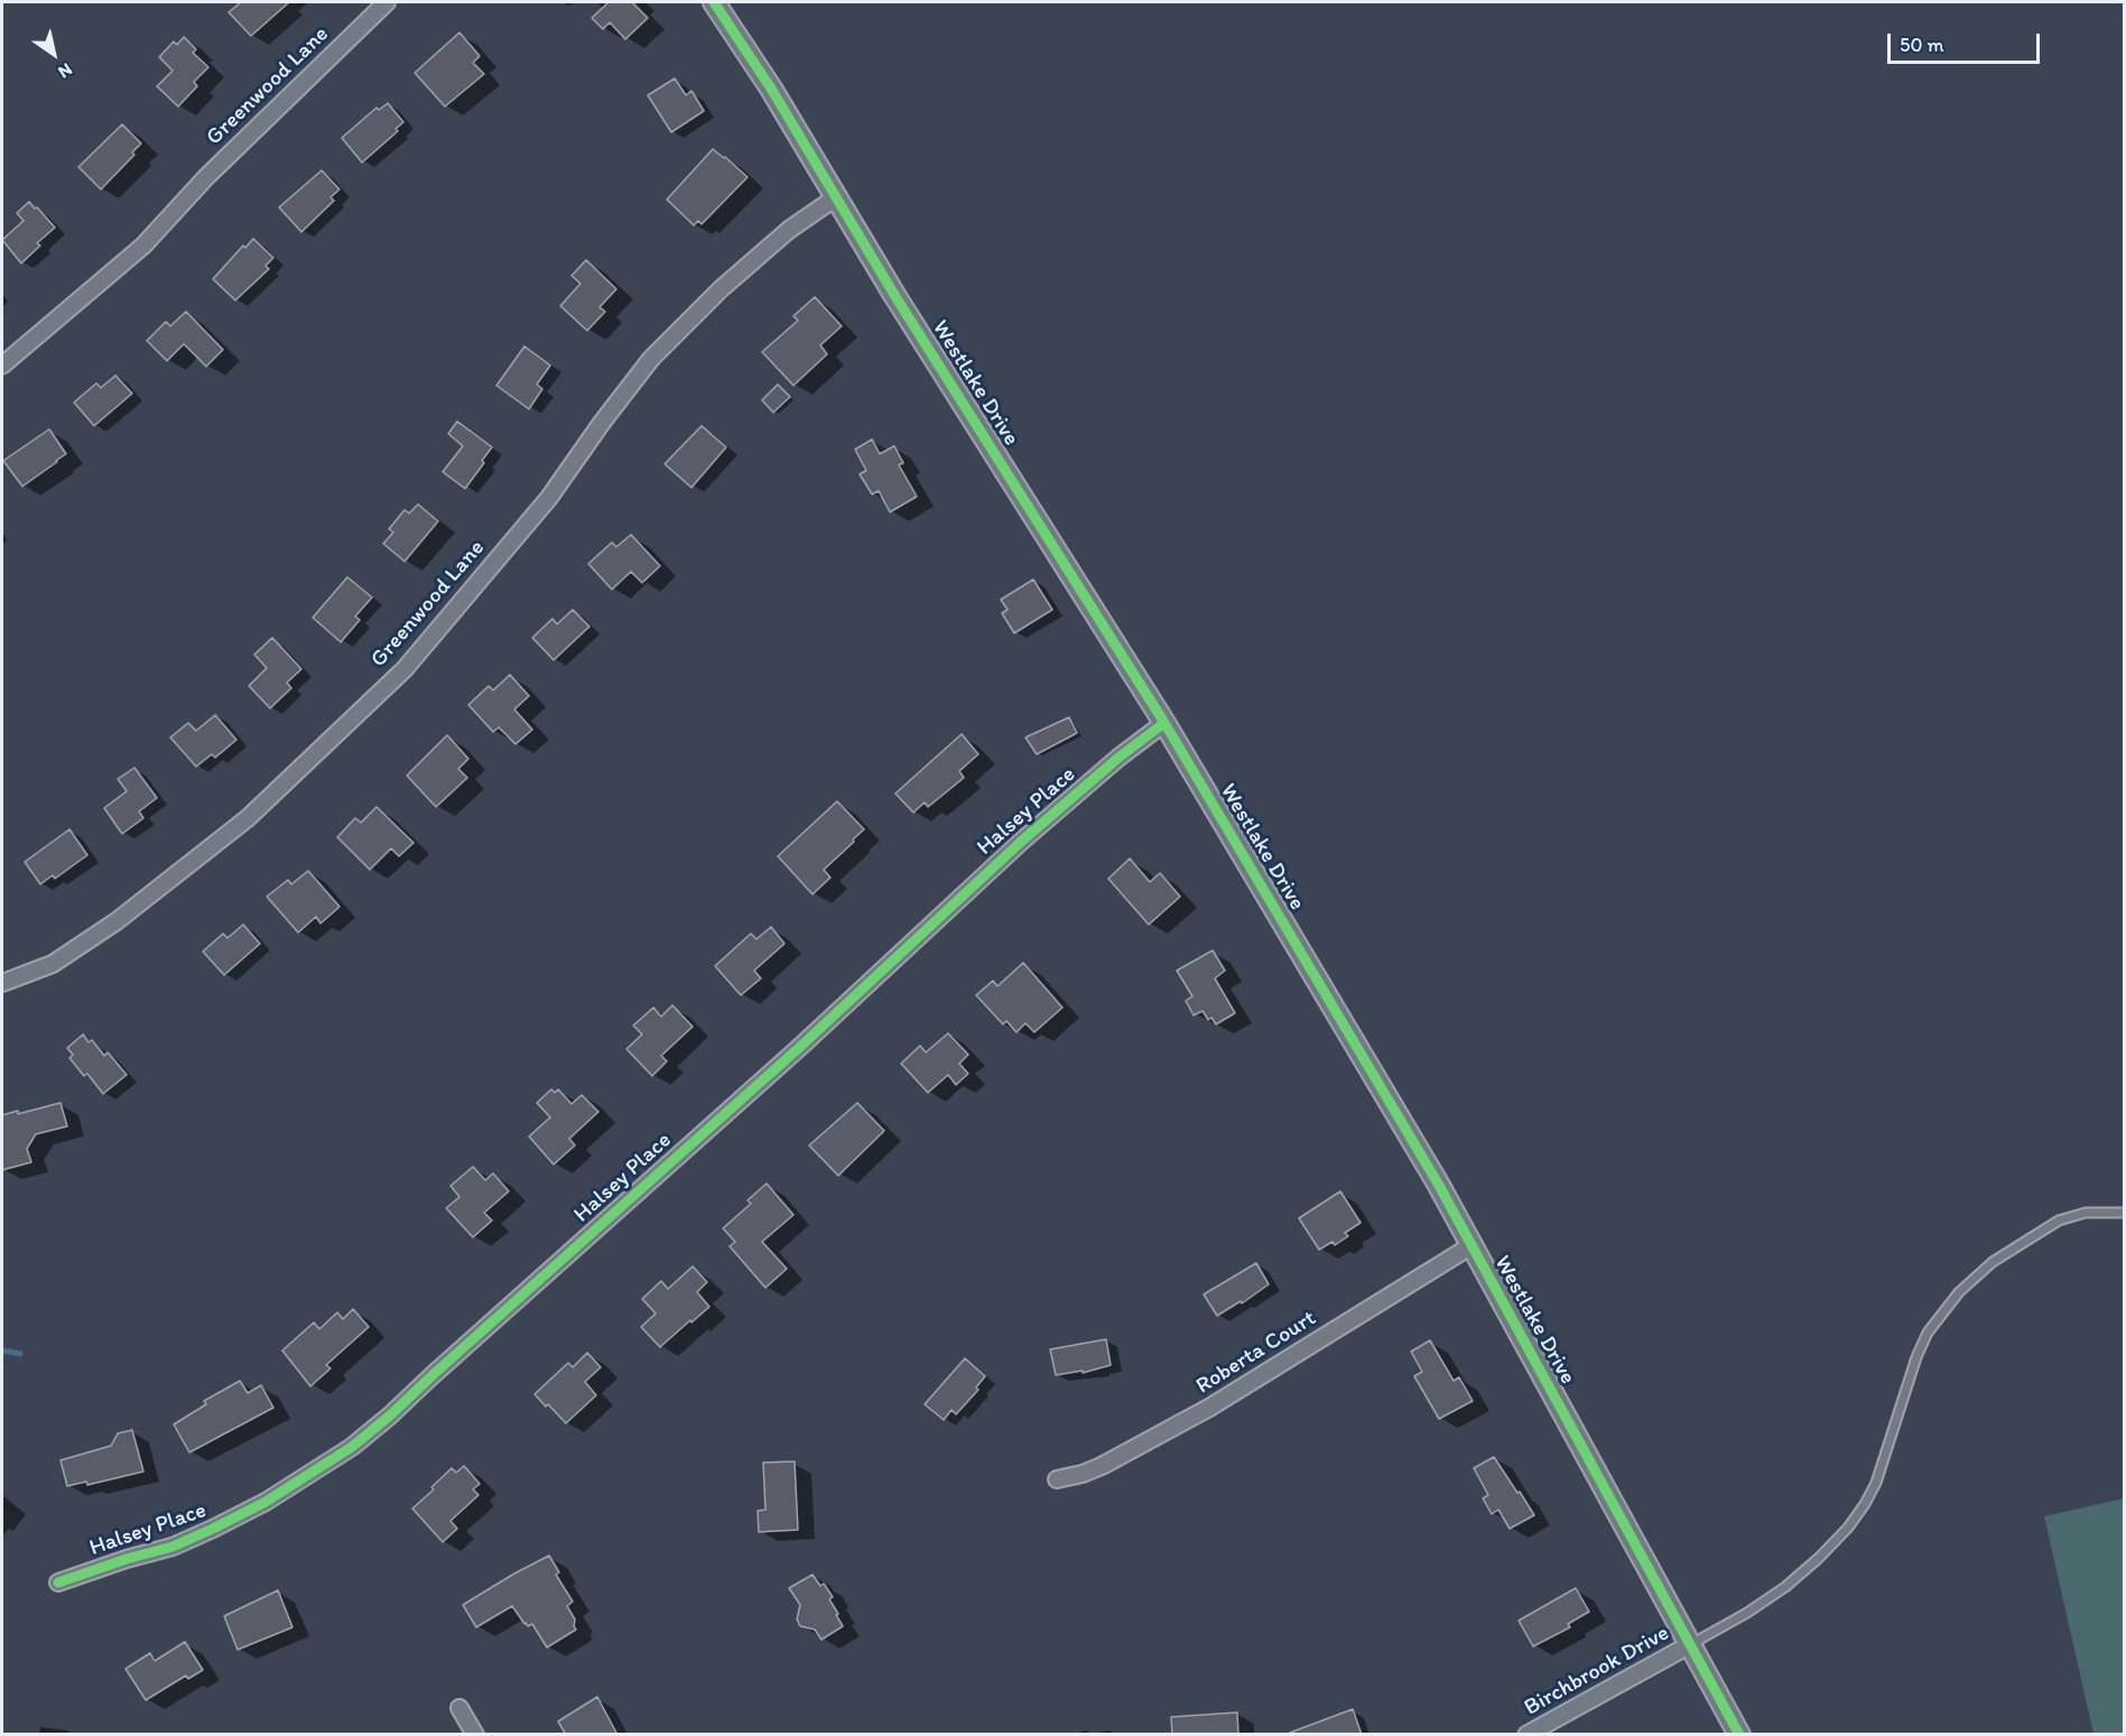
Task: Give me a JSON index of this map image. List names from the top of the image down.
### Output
{
  "streets": {
    "street": [
      "Greenwood Lane",
      "Westlake Drive",
      "Halsey Place",
      "Roberta Court",
      "Birchbrook Drive"
    ]
  },
  "crossings": [
    ["Greenwood Lane", "Westlake Drive"],
    ["Westlake Drive", "Halsey Place"],
    ["Westlake Drive", "Roberta Court"],
    ["Westlake Drive", "Birchbrook Drive"]
  ],
  "scale_bar": "50 m",
  "north": "bottom right"
}
